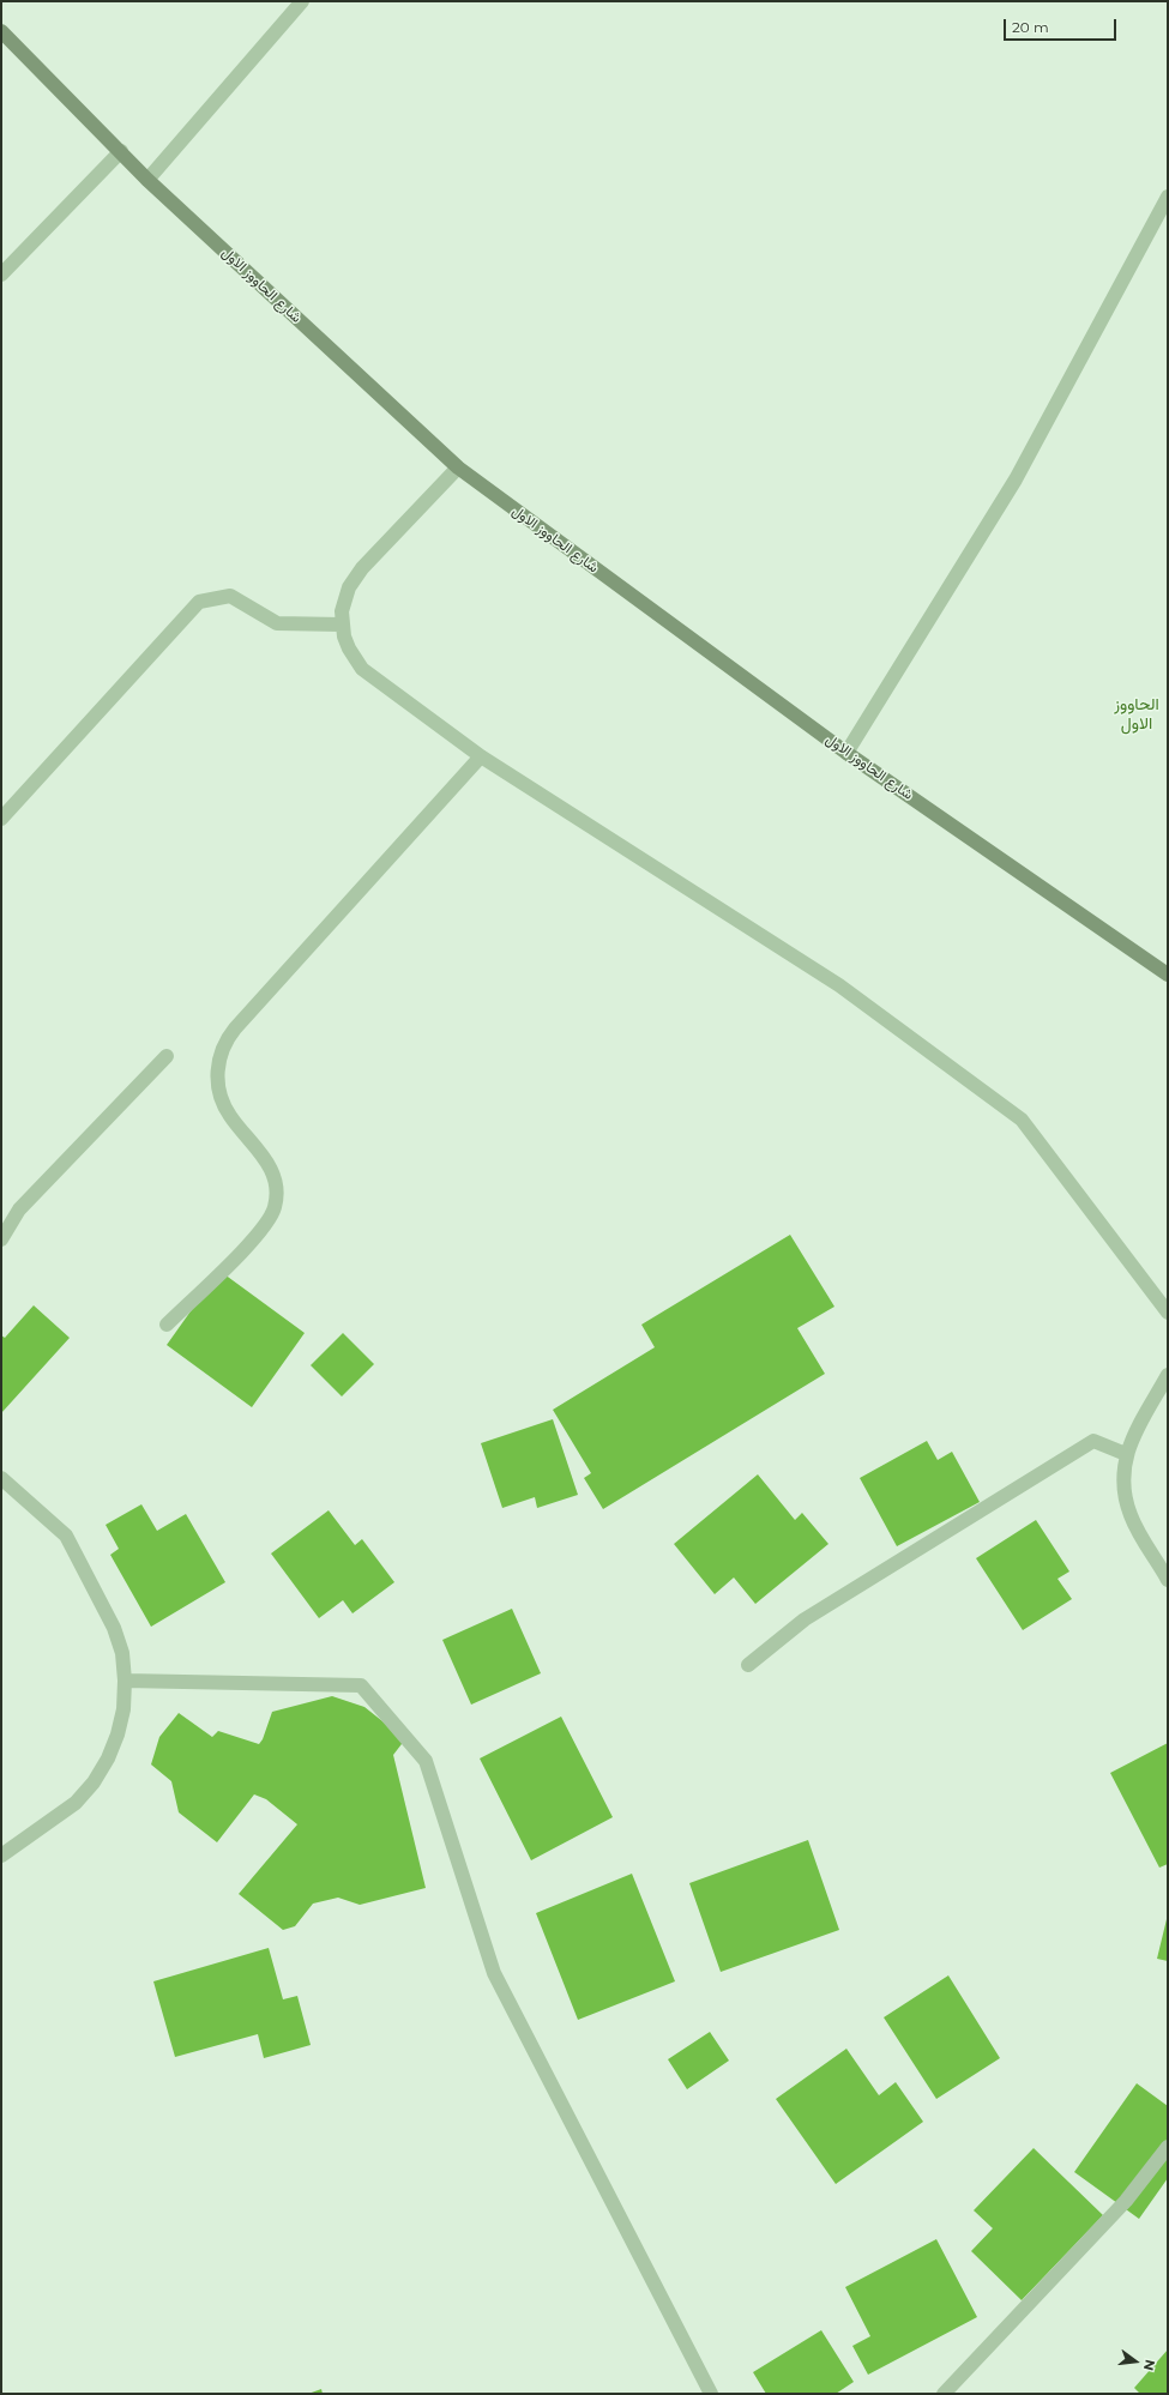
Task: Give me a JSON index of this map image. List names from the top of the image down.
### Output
{
  "streets": {
    "main road": ["شارع الحاووز الاول"]
  },
  "districts": ["الحاووز الاول"],
  "scale_bar": "20 m",
  "north": "right"
}
